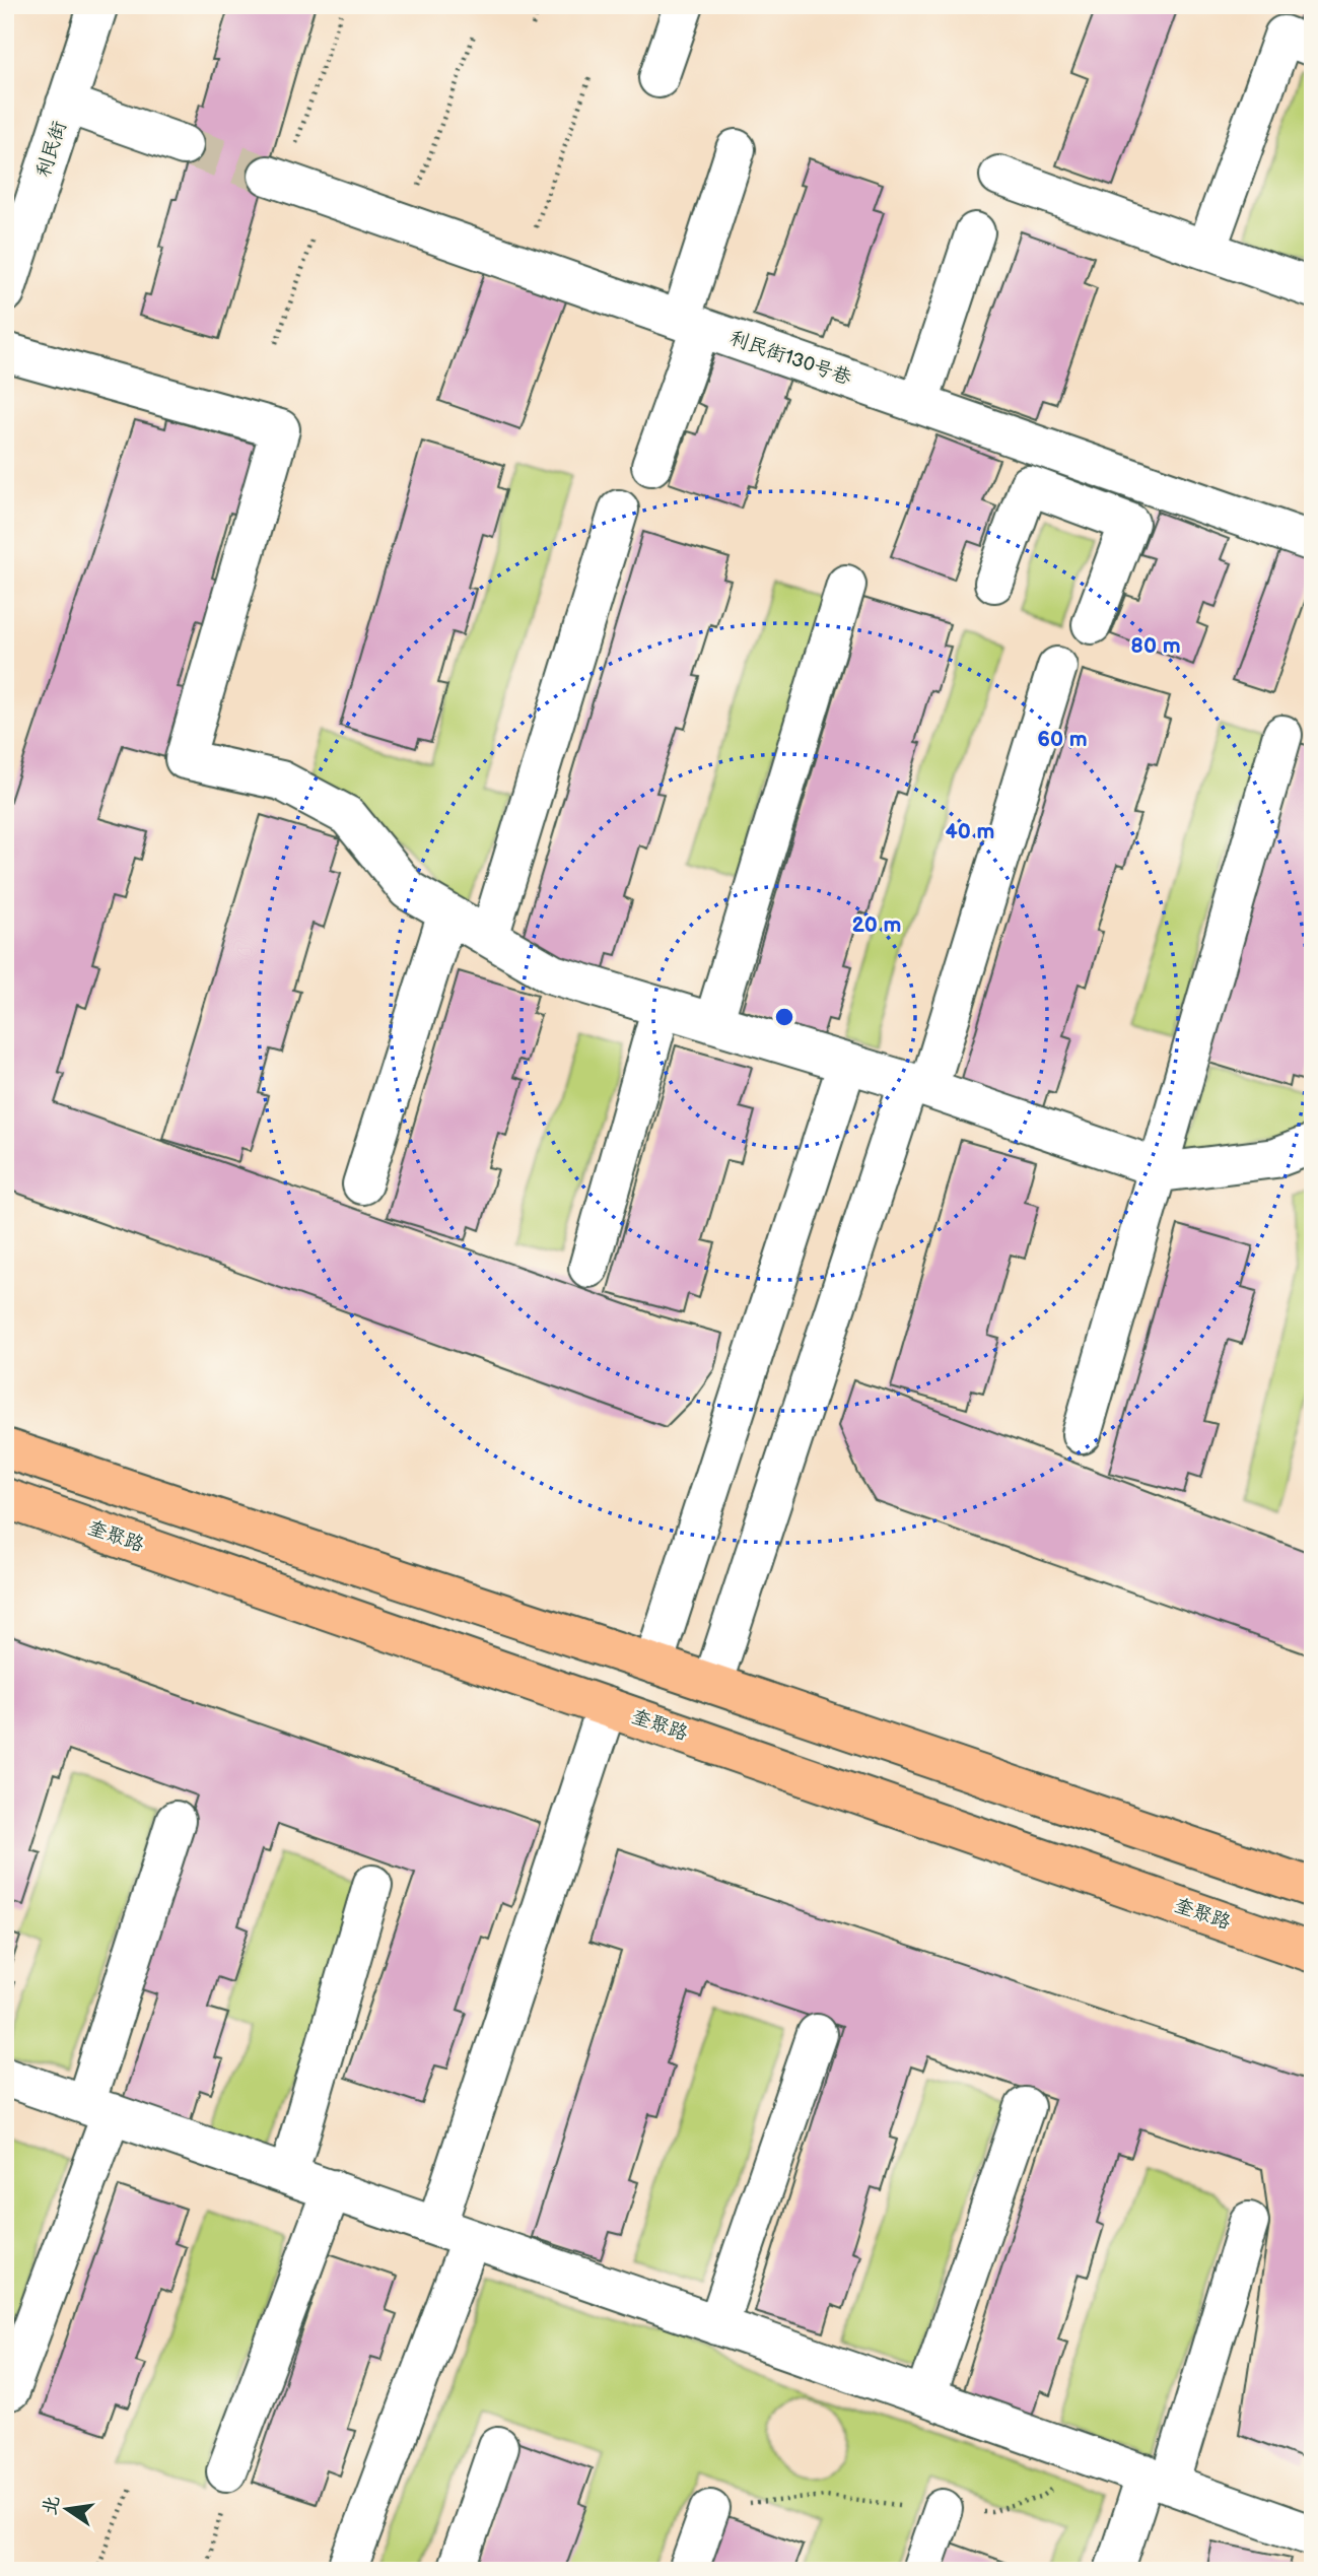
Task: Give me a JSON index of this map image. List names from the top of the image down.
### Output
{
  "streets": {
    "main road": ["奎聚路"],
    "street": ["利民街", "利民街130号巷"]
  },
  "north": "left",
  "rings": [
    "80 m",
    "60 m",
    "40 m",
    "20 m"
  ]
}
